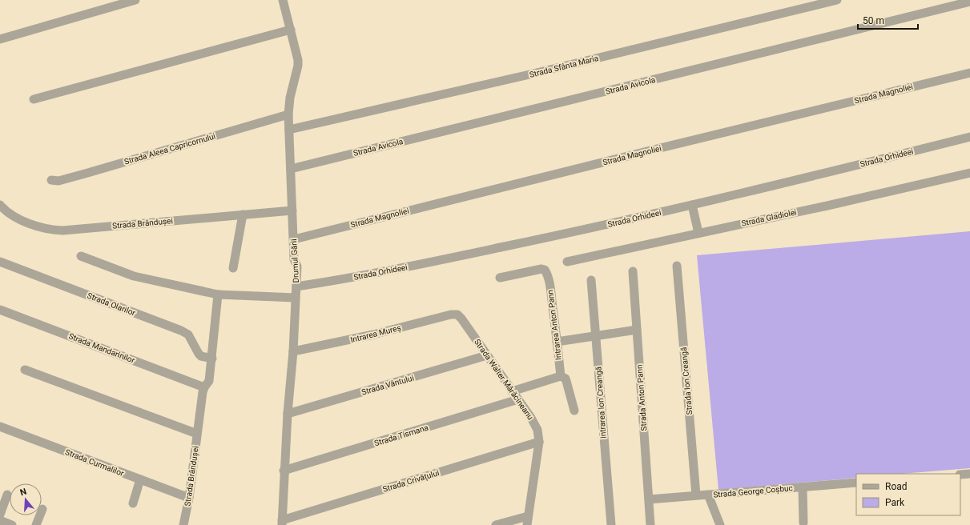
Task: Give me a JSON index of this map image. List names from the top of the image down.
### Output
{
  "streets": {
    "street": [
      "Strada Sfânta Maria",
      "Strada Avicola",
      "Strada Magnoliei",
      "Strada Aleea Capricornului",
      "Strada Orhideei",
      "Strada Gladiolei",
      "Strada Brândușei",
      "Drumul Gării",
      "Strada Olarilor",
      "Intrarea Anton Pann",
      "Intrarea Mureș",
      "Strada Mandarinilor",
      "Strada Walter Mărăcineanu",
      "Strada Ion Creangă",
      "Strada Vântului",
      "Strada Anton Pann",
      "Intrarea Ion Creangă",
      "Strada Tismana",
      "Strada Curmalilor",
      "Strada Crivățului",
      "Strada George Coșbuc"
    ]
  },
  "crossings": [
    ["Strada Sfânta Maria", "Drumul Gării"],
    ["Strada Avicola", "Drumul Gării"],
    ["Strada Magnoliei", "Drumul Gării"],
    ["Strada Aleea Capricornului", "Drumul Gării"],
    ["Strada Orhideei", "Drumul Gării"],
    ["Strada Brândușei", "Drumul Gării"],
    ["Strada Brândușei", "Strada Olarilor"],
    ["Strada Brândușei", "Strada Mandarinilor"],
    ["Strada Brândușei", "Strada Curmalilor"],
    ["Drumul Gării", "Intrarea Mureș"],
    ["Drumul Gării", "Strada Vântului"],
    ["Drumul Gării", "Strada Tismana"],
    ["Drumul Gării", "Strada Crivățului"],
    ["Intrarea Mureș", "Strada Walter Mărăcineanu"],
    ["Strada Walter Mărăcineanu", "Strada Vântului"],
    ["Strada Walter Mărăcineanu", "Strada Tismana"],
    ["Strada Walter Mărăcineanu", "Strada Crivățului"],
    ["Strada Ion Creangă", "Strada George Coșbuc"],
    ["Strada Anton Pann", "Strada George Coșbuc"]
  ],
  "legend": ["Road", "Park"],
  "scale_bar": "50 m",
  "north": "top"
}
